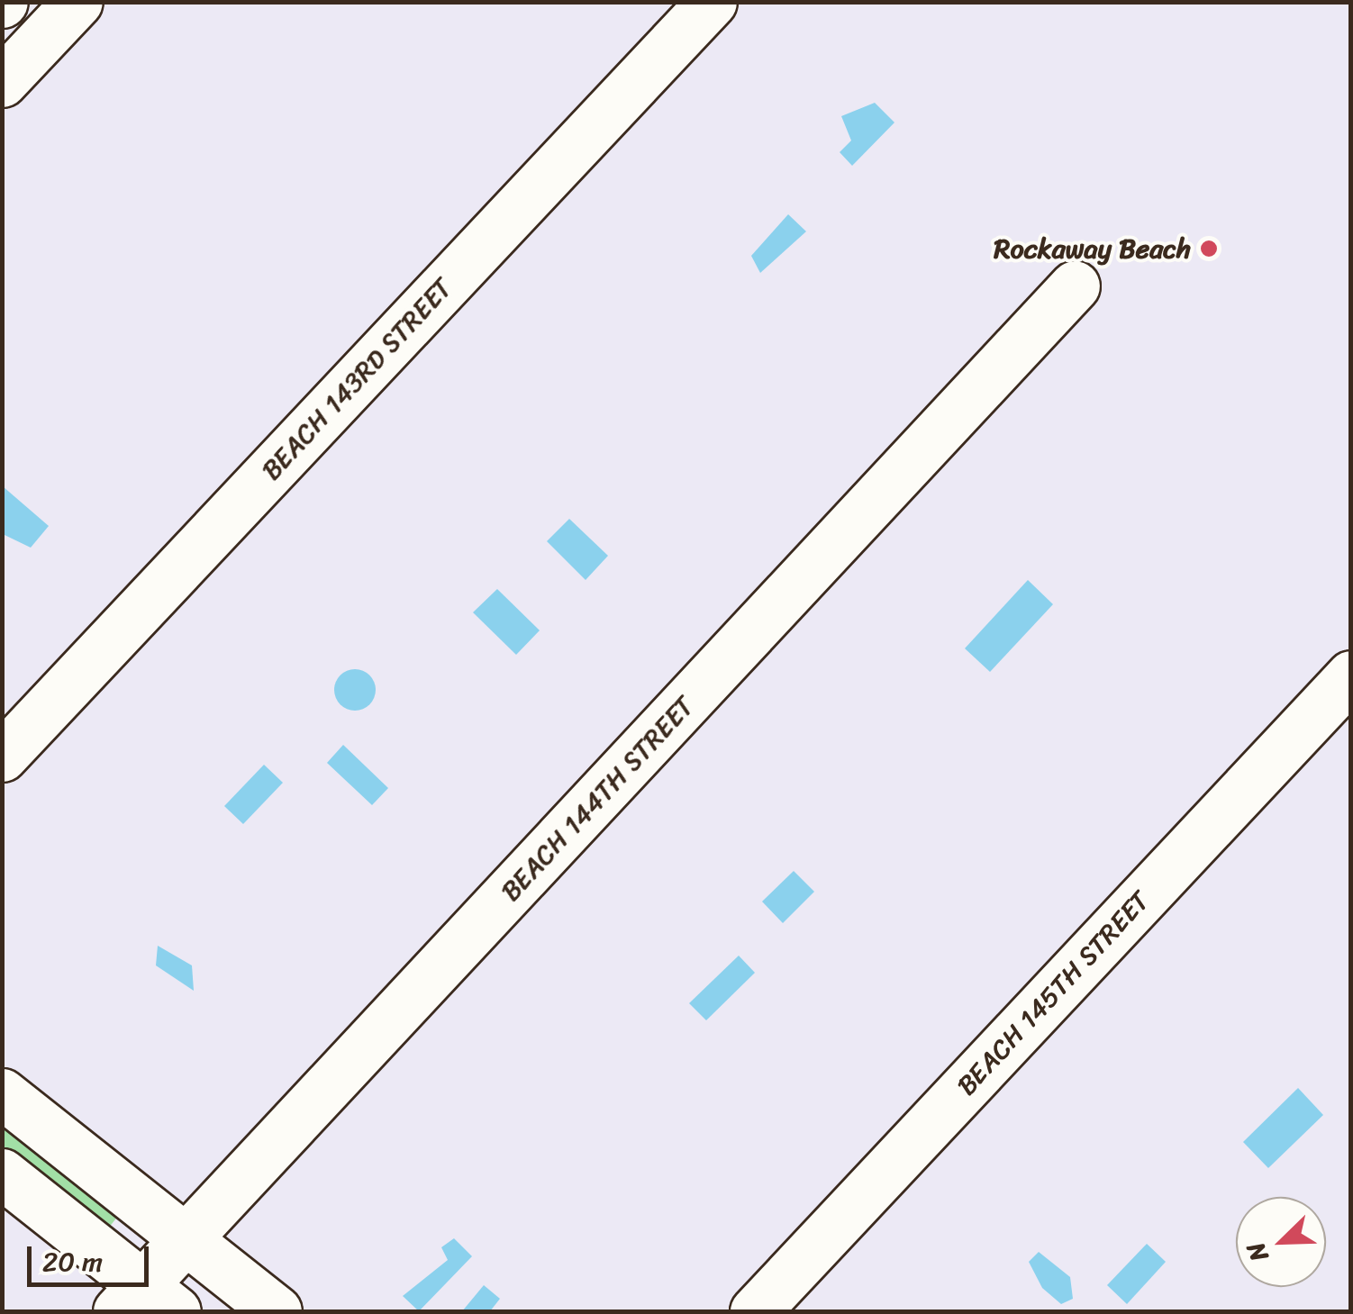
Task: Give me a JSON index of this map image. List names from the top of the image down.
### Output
{
  "streets": {
    "street": ["BEACH 143RD STREET", "BEACH 144TH STREET", "BEACH 145TH STREET"]
  },
  "places": ["Rockaway Beach"],
  "scale_bar": "20 m",
  "north": "bottom left"
}
